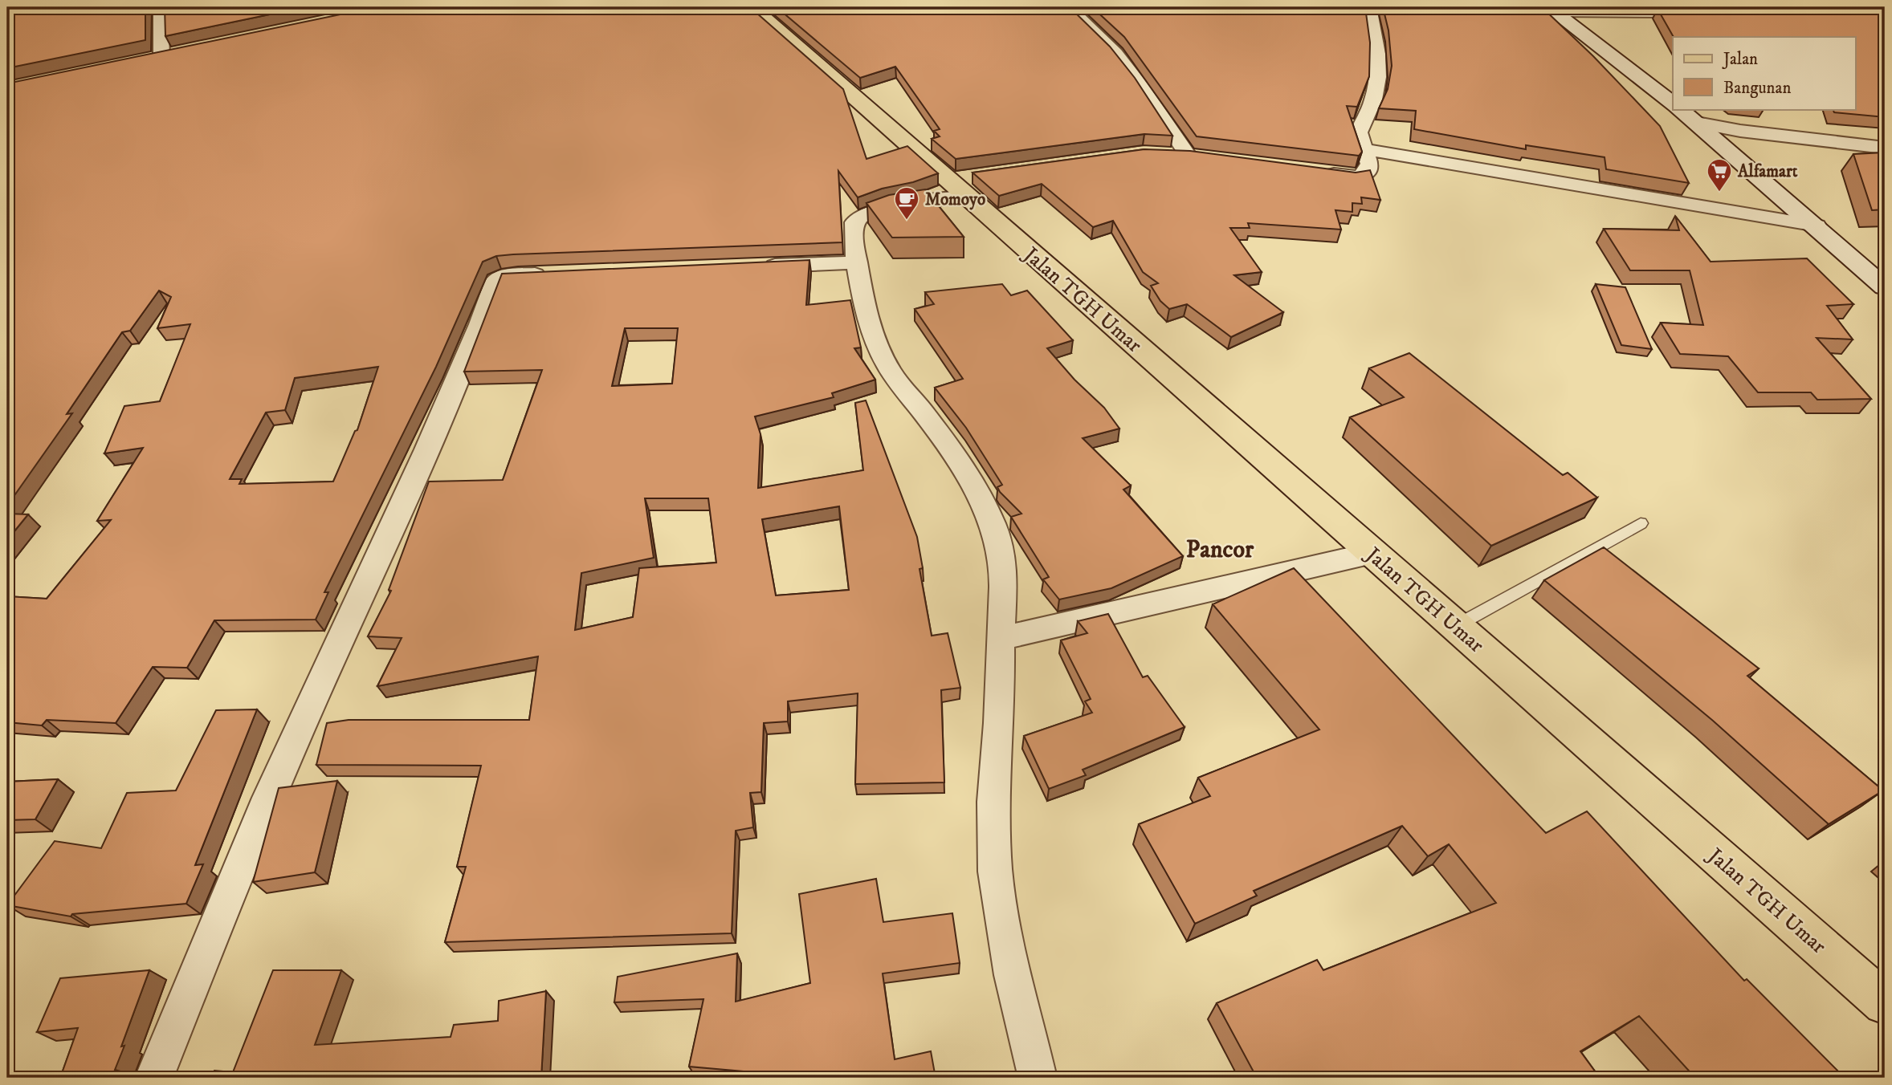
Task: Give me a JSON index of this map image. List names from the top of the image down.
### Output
{
  "streets": {
    "main road": ["Jalan TGH Umar"]
  },
  "districts": ["Pancor"],
  "places": {
    "supermarket": ["Alfamart"],
    "cafe": ["Momoyo"]
  },
  "legend": ["Jalan", "Bangunan"]
}
